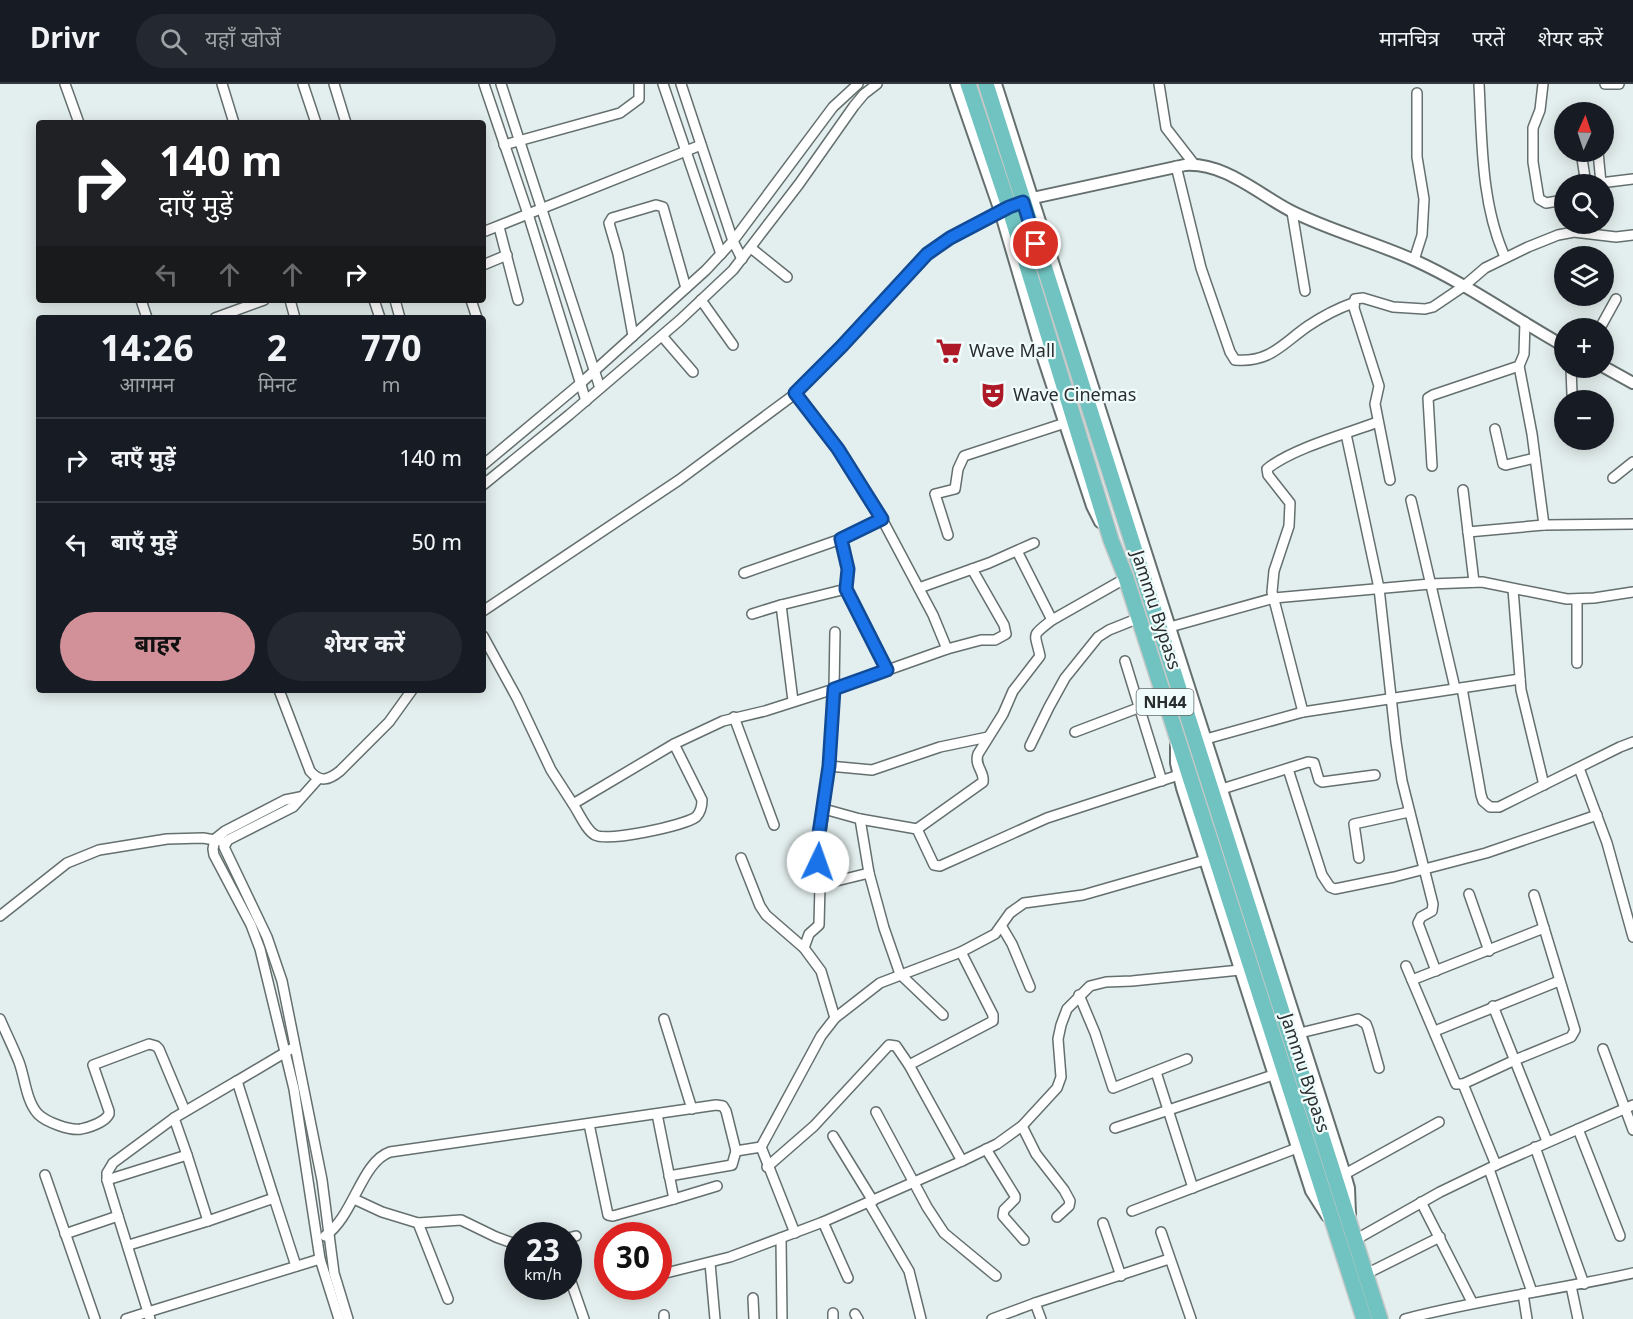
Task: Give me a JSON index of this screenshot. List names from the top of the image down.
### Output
{
  "streets": {
    "highway": ["Jammu Bypass", "NH44"]
  },
  "places": {
    "supermarket": ["Wave Mall"],
    "theatre": ["Wave Cinemas"]
  },
  "north": "top",
  "page": {
    "header": "Drivr",
    "search": "यहाँ खोजें",
    "nav": ["मानचित्र", "परतें", "शेयर करें"],
    "map_buttons": ["+", "−"],
    "turn": ["140 m", "दाएँ मुड़ें"],
    "eta": [
      "14:26",
      "आगमन",
      "2",
      "मिनट",
      "770",
      "m"
    ],
    "list": [
      {
        "name": "दाएँ मुड़ें",
        "value": "140 m"
      },
      {
        "name": "बाएँ मुड़ें",
        "value": "50 m"
      }
    ],
    "buttons": ["बाहर", "शेयर करें"],
    "speed": "23 km/h",
    "limit": "30"
  }
}
